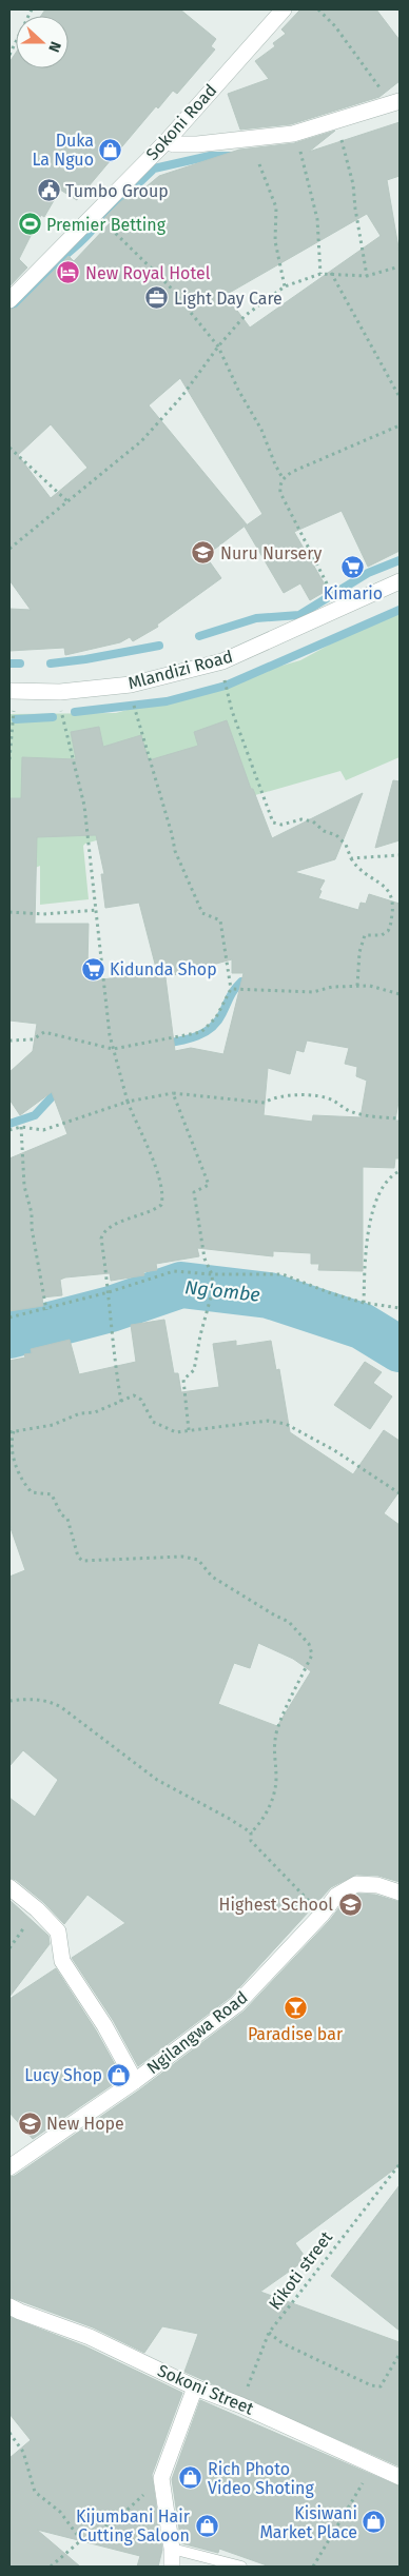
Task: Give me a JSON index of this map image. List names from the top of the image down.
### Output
{
  "streets": {
    "street": [
      "Sokoni Road",
      "Mlandizi Road",
      "Ngilangwa Road",
      "Sokoni Street"
    ],
    "path": ["Kikoti street"]
  },
  "crossings": [
    ["Kikoti street", "Sokoni Street"]
  ],
  "water": ["Ng'ombe"],
  "places": {
    "shop": [
      "Duka La Nguo",
      "Lucy Shop",
      "Rich Photo Video Shoting",
      "Kisiwani Market Place",
      "Kijumbani Hair Cutting Saloon"
    ],
    "public building": ["Tumbo Group"],
    "sports": ["Premier Betting"],
    "hotel": ["New Royal Hotel"],
    "office": ["Light Day Care"],
    "school or university": ["Nuru Nursery", "Highest School", "New Hope"],
    "supermarket": ["Kimario", "Kidunda Shop"],
    "bar": ["Paradise bar"]
  },
  "north": "right"
}
